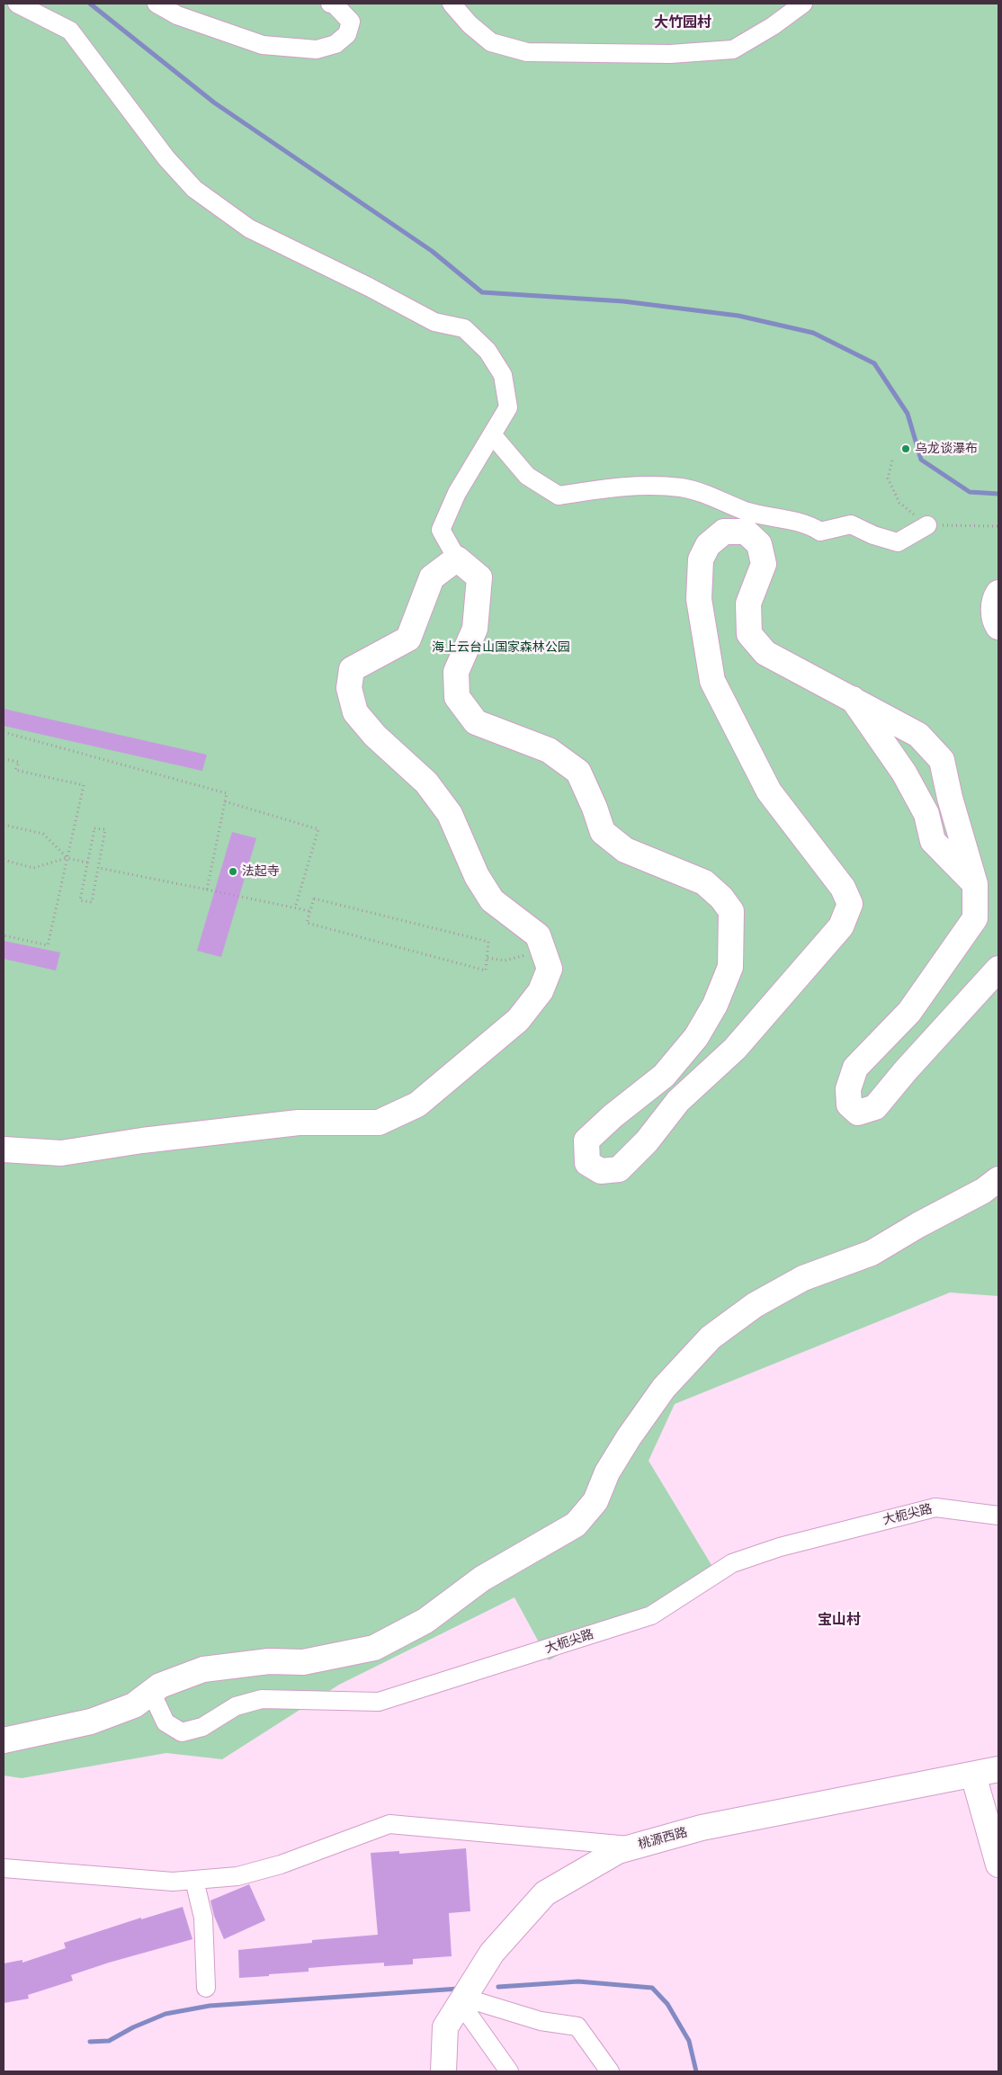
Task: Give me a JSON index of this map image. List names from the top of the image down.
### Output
{
  "streets": {
    "street": ["大枙尖路", "桃源西路"]
  },
  "districts": ["大竹园村", "宝山村"],
  "parks": ["海上云台山国家森林公园"],
  "places": ["乌龙谈瀑布", "法起寺"]
}
